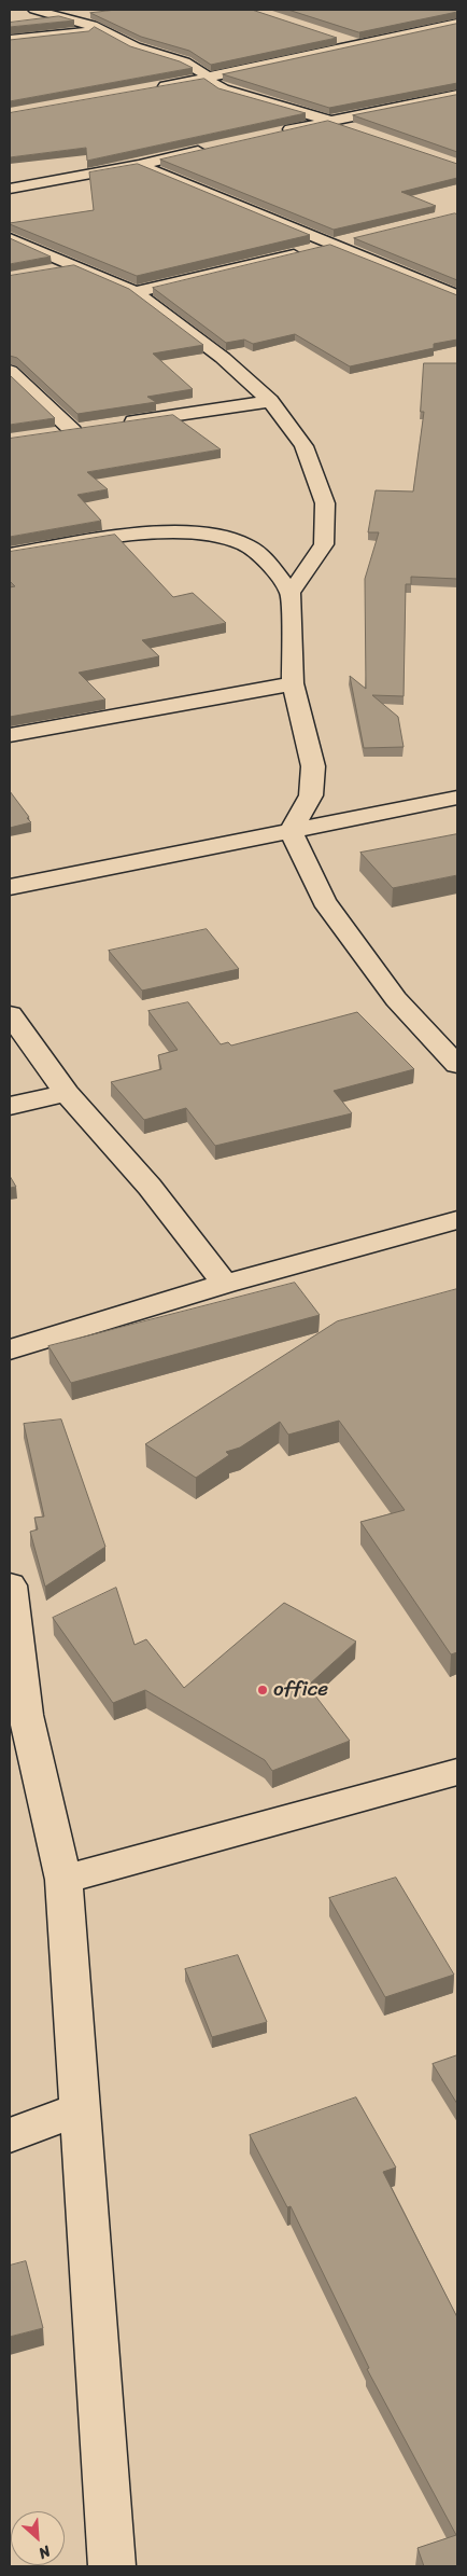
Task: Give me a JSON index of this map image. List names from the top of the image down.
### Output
{
  "places": ["office"],
  "north": "bottom right"
}
